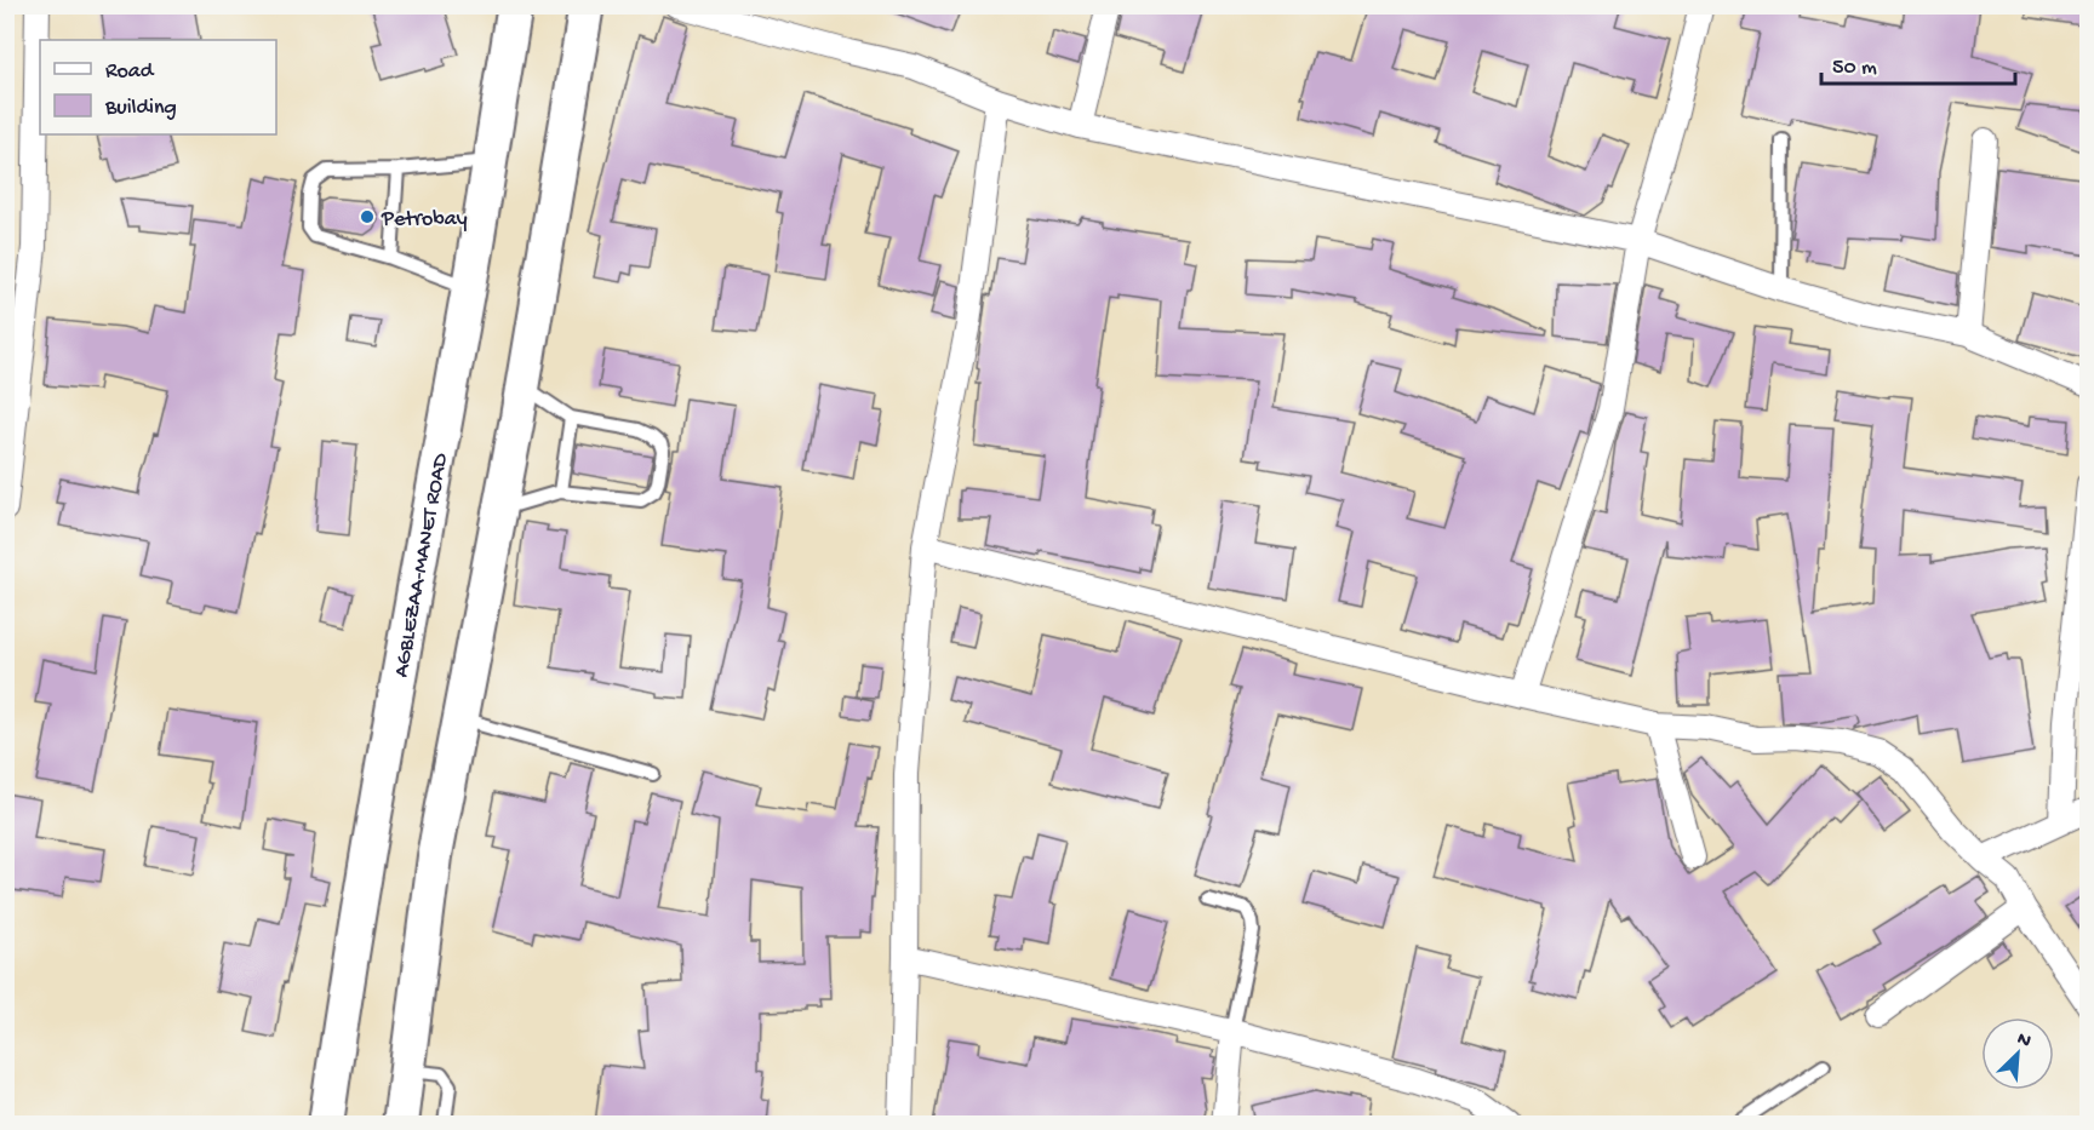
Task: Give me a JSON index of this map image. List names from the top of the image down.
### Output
{
  "streets": {
    "main road": ["AGBLEZAA-MANET ROAD"]
  },
  "places": ["Petrobay"],
  "legend": ["Road", "Building"],
  "scale_bar": "50 m",
  "north": "top right"
}
